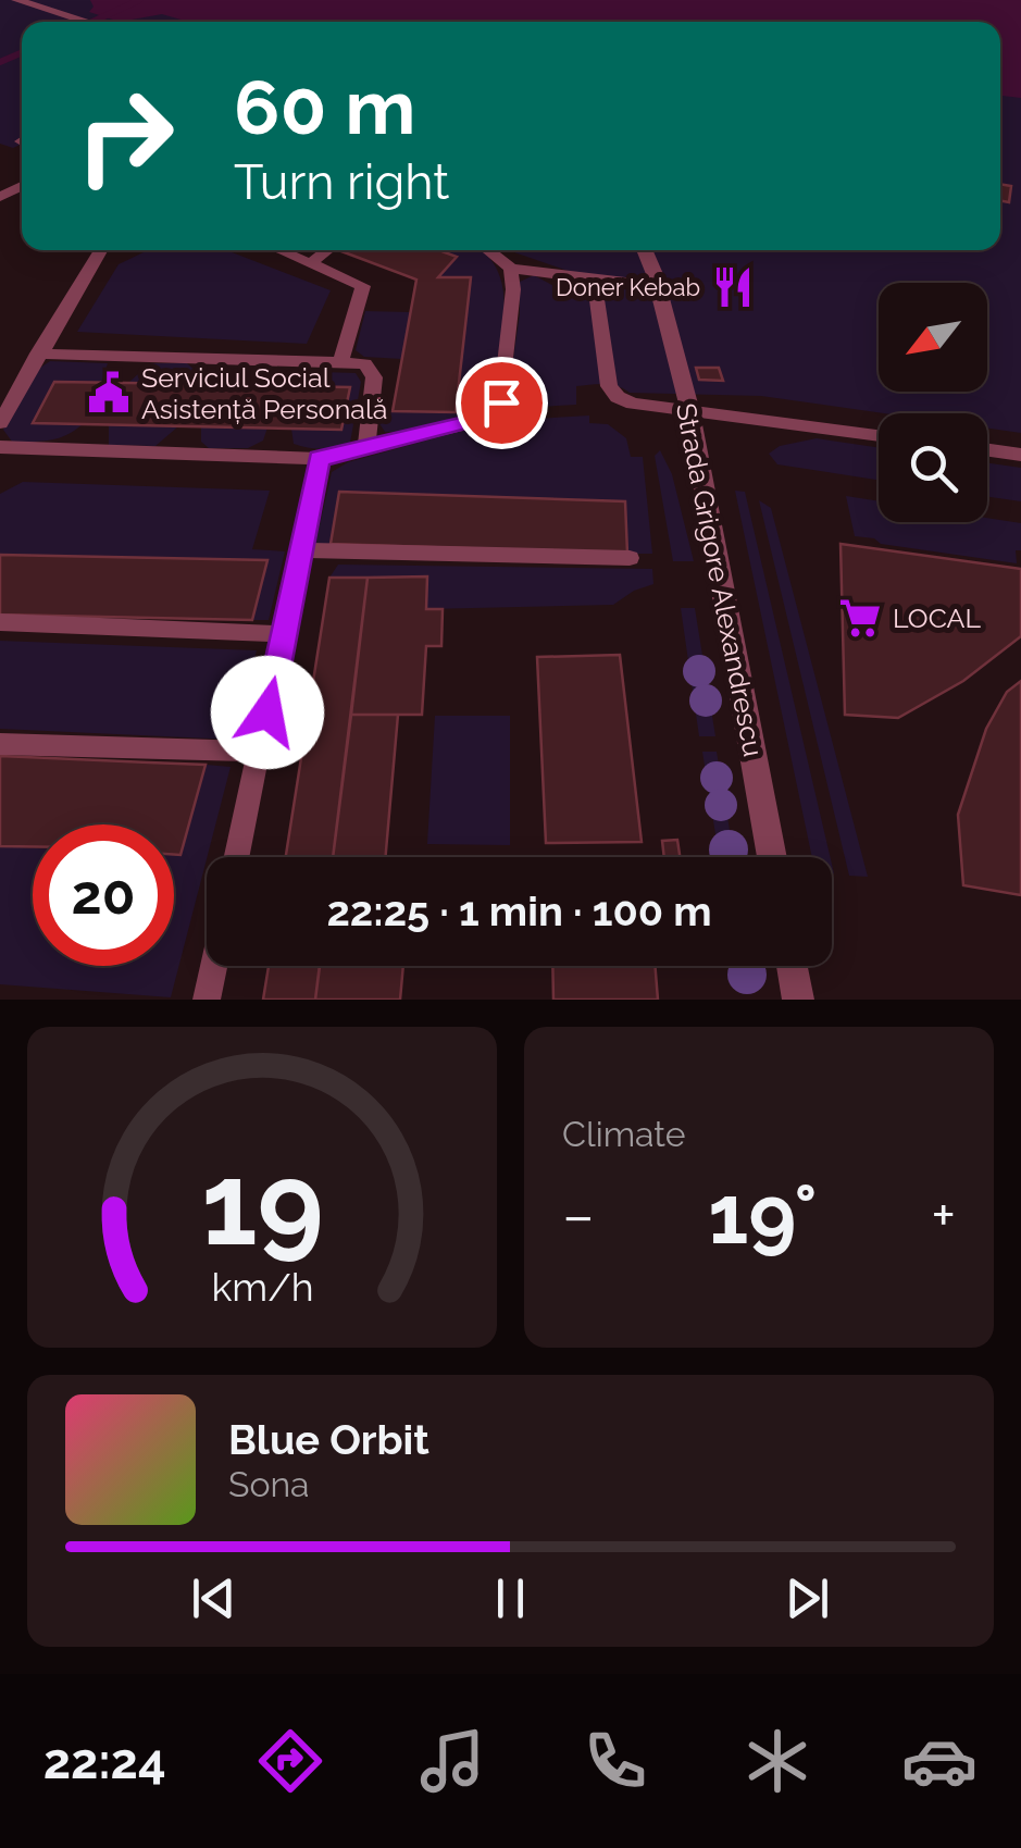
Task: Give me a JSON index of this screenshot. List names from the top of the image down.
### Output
{
  "streets": {
    "street": ["Strada Grigore Alexandrescu"]
  },
  "places": {
    "restaurant": ["Doner Kebab"],
    "public building": ["Serviciul Social Asistență Personală"],
    "supermarket": ["LOCAL"]
  },
  "north": "bottom left",
  "page": {
    "turn": ["60 m", "Turn right"],
    "limit": "20",
    "trip": "22:25 · 1 min · 100 m",
    "tile": "Climate",
    "heat": ["−", "19°", "+"],
    "song": ["Blue Orbit", "Sona"],
    "tabs": "22:24",
    "gauge": ["19", "km/h"]
  }
}
